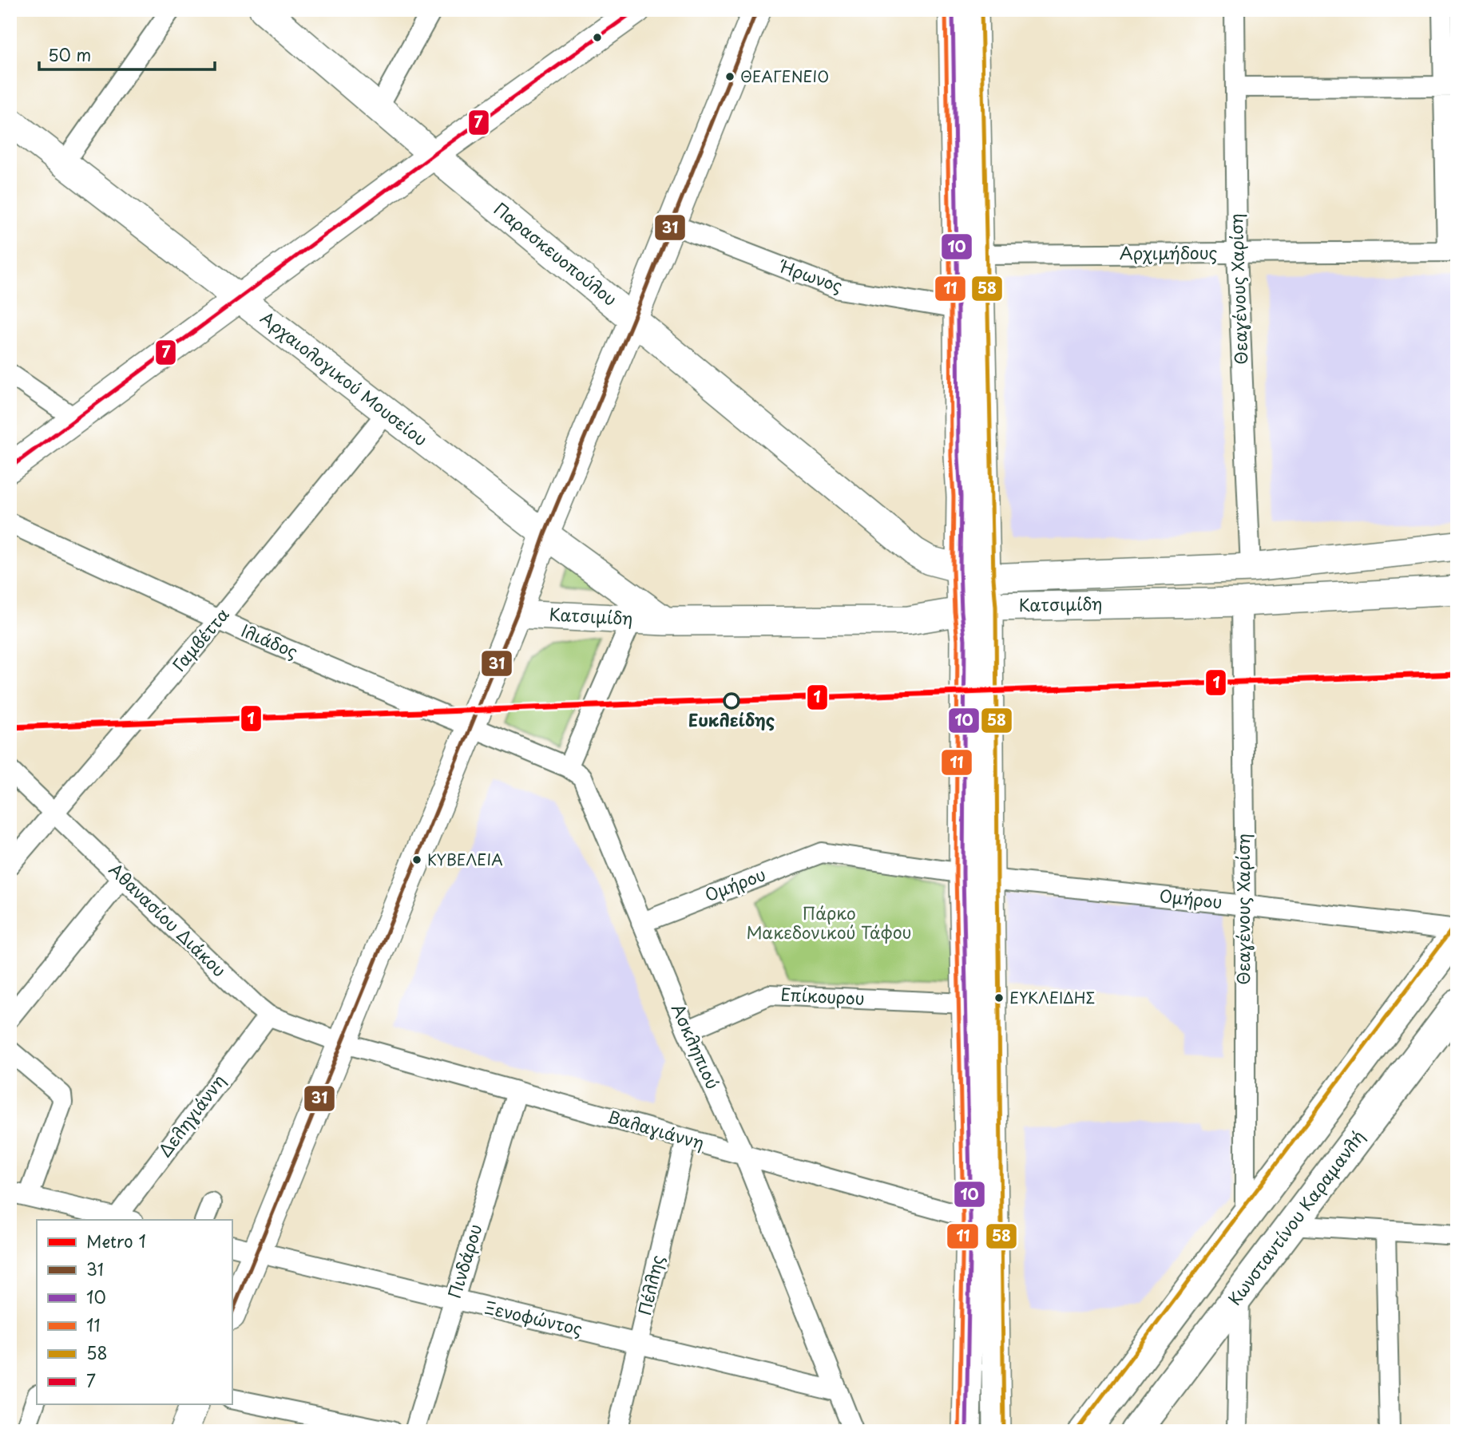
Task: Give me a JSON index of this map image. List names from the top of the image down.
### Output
{
  "streets": {
    "main road": [
      "Παρασκευοπούλου",
      "Αρχαιολογικού Μουσείου",
      "Κατσιμίδη",
      "Κωνσταντίνου Καραμανλή"
    ],
    "street": [
      "Αρχιμήδους",
      "Ήρωνος",
      "Θεαγένους Χαρίση",
      "Γαμβέττα",
      "Ιλιάδος",
      "Ομήρου",
      "Αθανασίου Διάκου",
      "Επίκουρου",
      "Ασκληπιού",
      "Δεληγιάννη",
      "Βαλαγιάννη",
      "Πινδάρου",
      "Πέλλης",
      "Ξενοφώντος"
    ]
  },
  "crossings": [
    ["Αρχιμήδους", "Θεαγένους Χαρίση"],
    ["Παρασκευοπούλου", "Κατσιμίδη"],
    ["Θεαγένους Χαρίση", "Κατσιμίδη"],
    ["Θεαγένους Χαρίση", "Ομήρου"],
    ["Αρχαιολογικού Μουσείου", "Κατσιμίδη"],
    ["Αρχαιολογικού Μουσείου", "Γαμβέττα"],
    ["Γαμβέττα", "Ιλιάδος"],
    ["Γαμβέττα", "Αθανασίου Διάκου"],
    ["Ιλιάδος", "Ασκληπιού"],
    ["Ομήρου", "Ασκληπιού"],
    ["Αθανασίου Διάκου", "Δεληγιάννη"],
    ["Αθανασίου Διάκου", "Βαλαγιάννη"],
    ["Επίκουρου", "Ασκληπιού"],
    ["Ασκληπιού", "Βαλαγιάννη"],
    ["Ασκληπιού", "Ξενοφώντος"],
    ["Βαλαγιάννη", "Πινδάρου"],
    ["Βαλαγιάννη", "Πέλλης"],
    ["Πινδάρου", "Ξενοφώντος"],
    ["Πέλλης", "Ξενοφώντος"]
  ],
  "parks": ["Πάρκο Μακεδονικού Τάφου"],
  "places": [
    "ΘΕΑΓΕΝΕΙΟ",
    "Ευκλείδης",
    "ΚΥΒΕΛΕΙΑ",
    "ΕΥΚΛΕΙΔΗΣ"
  ],
  "lines": [
    "transit line 31",
    "transit line 10",
    "transit line 11",
    "transit line 58",
    "transit line 7",
    "metro line 1"
  ],
  "legend": [
    "Metro 1",
    "31",
    "10",
    "11",
    "58",
    "7"
  ],
  "scale_bar": "50 m"
}
